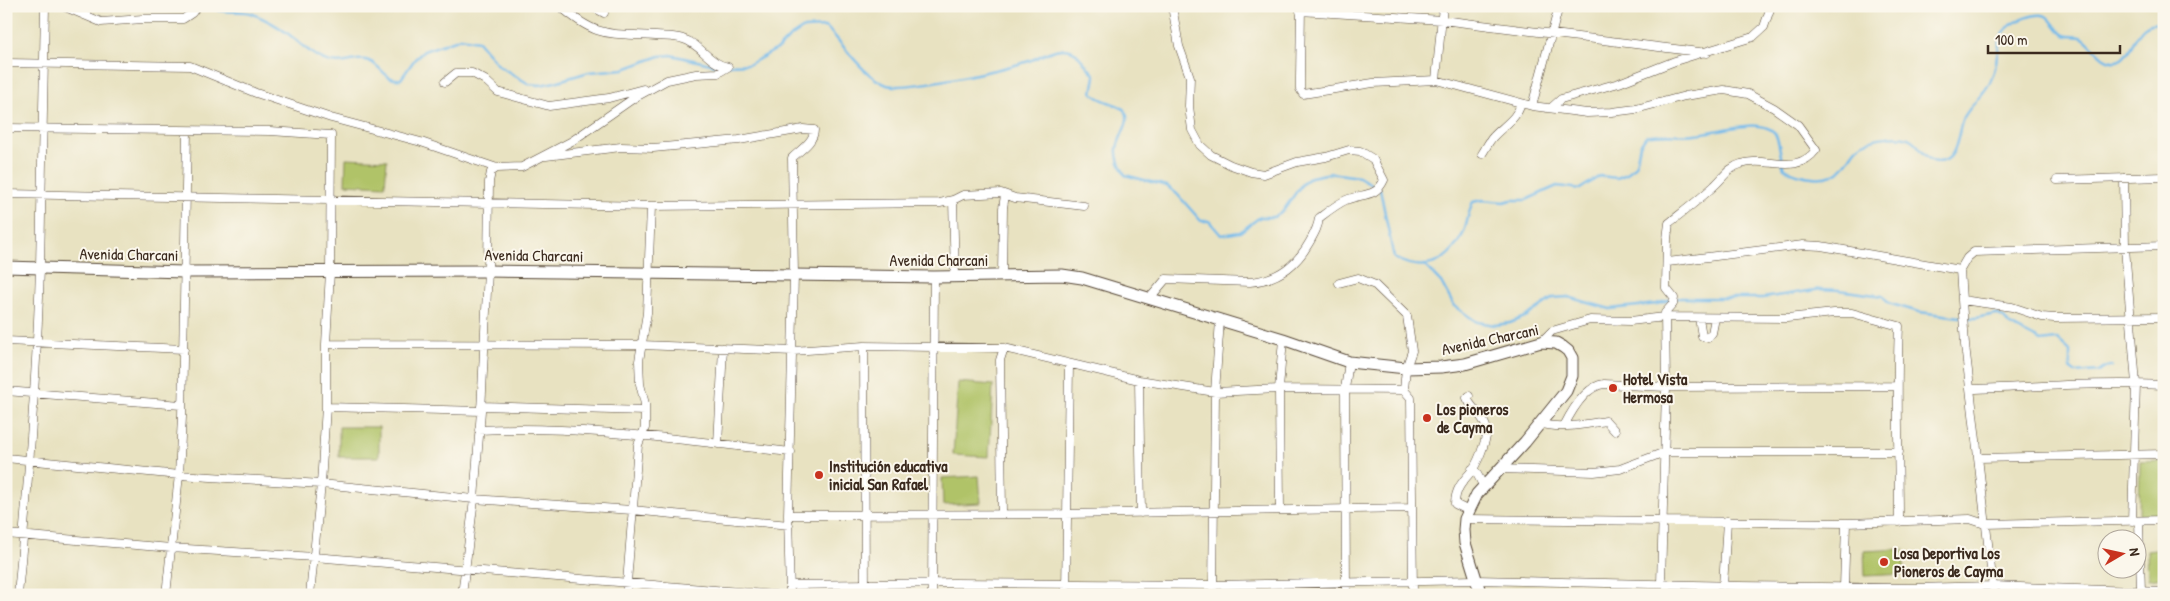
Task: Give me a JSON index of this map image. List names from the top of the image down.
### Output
{
  "streets": {
    "main road": ["Avenida Charcani"]
  },
  "places": [
    "Hotel Vista Hermosa",
    "Los pioneros de Cayma",
    "Institución educativa inicial San Rafael",
    "Losa Deportiva Los Pioneros de Cayma"
  ],
  "scale_bar": "100 m",
  "north": "right"
}
